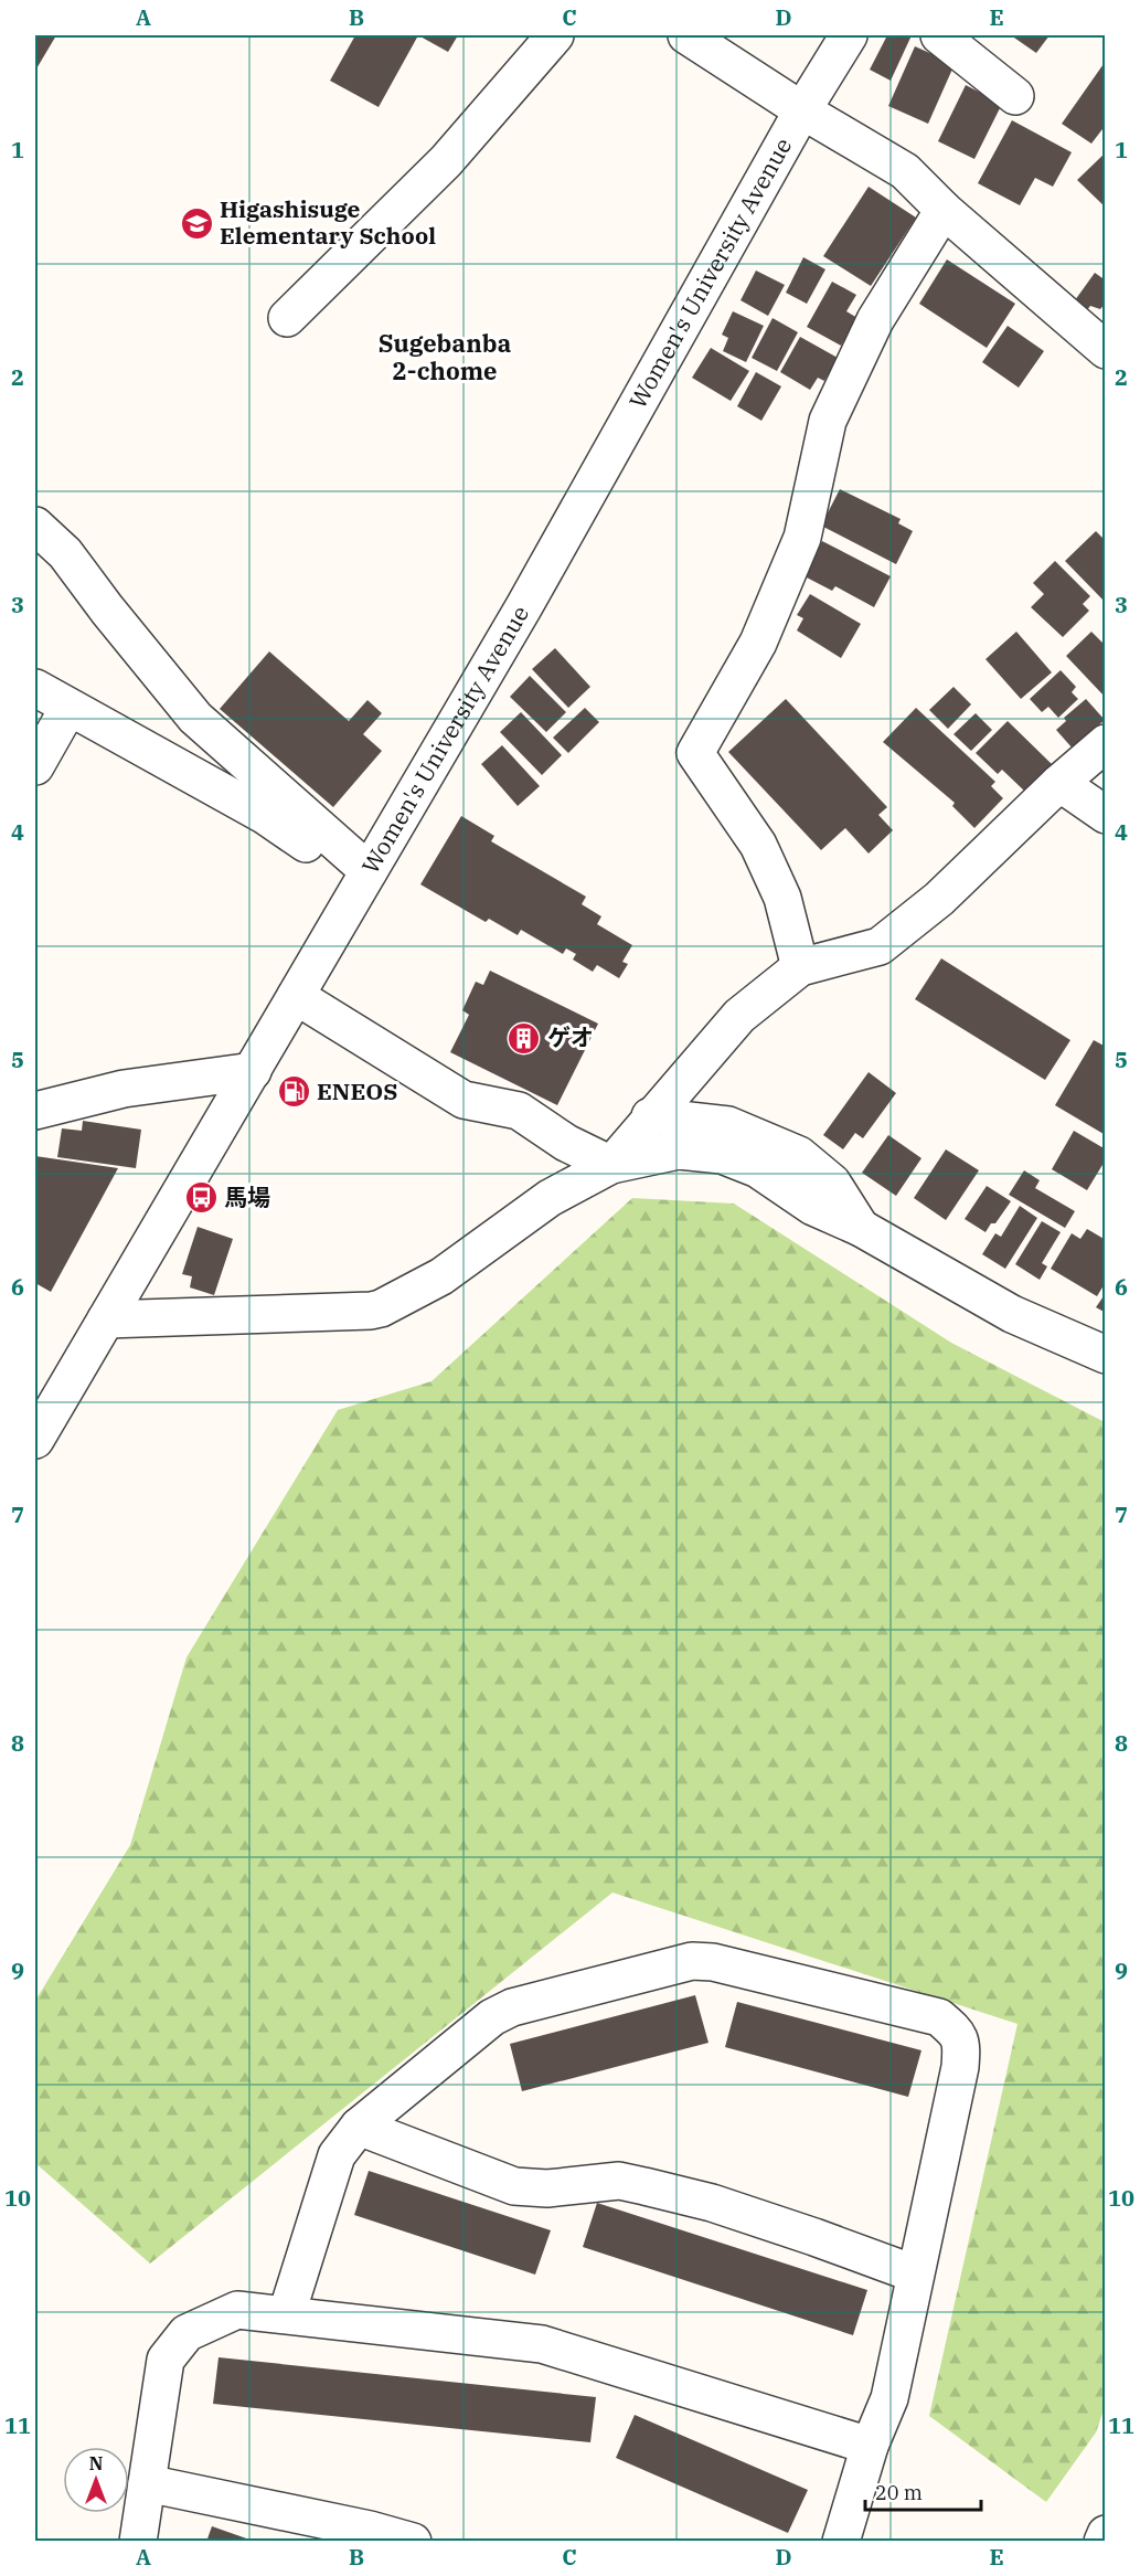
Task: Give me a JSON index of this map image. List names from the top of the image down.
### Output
{
  "streets": {
    "street": ["Women's University Avenue"]
  },
  "districts": ["Sugebanba 2-chome"],
  "places": {
    "school or university": ["Higashisuge Elementary School"],
    "building": ["ゲオ"],
    "fuel station": ["ENEOS"],
    "bus stop": ["馬場"]
  },
  "scale_bar": "20 m",
  "north": "top",
  "grid": {
    "columns": [
      "A",
      "B",
      "C",
      "D",
      "E"
    ],
    "rows": [
      "1",
      "2",
      "3",
      "4",
      "5",
      "6",
      "7",
      "8",
      "9",
      "10",
      "11"
    ]
  }
}
